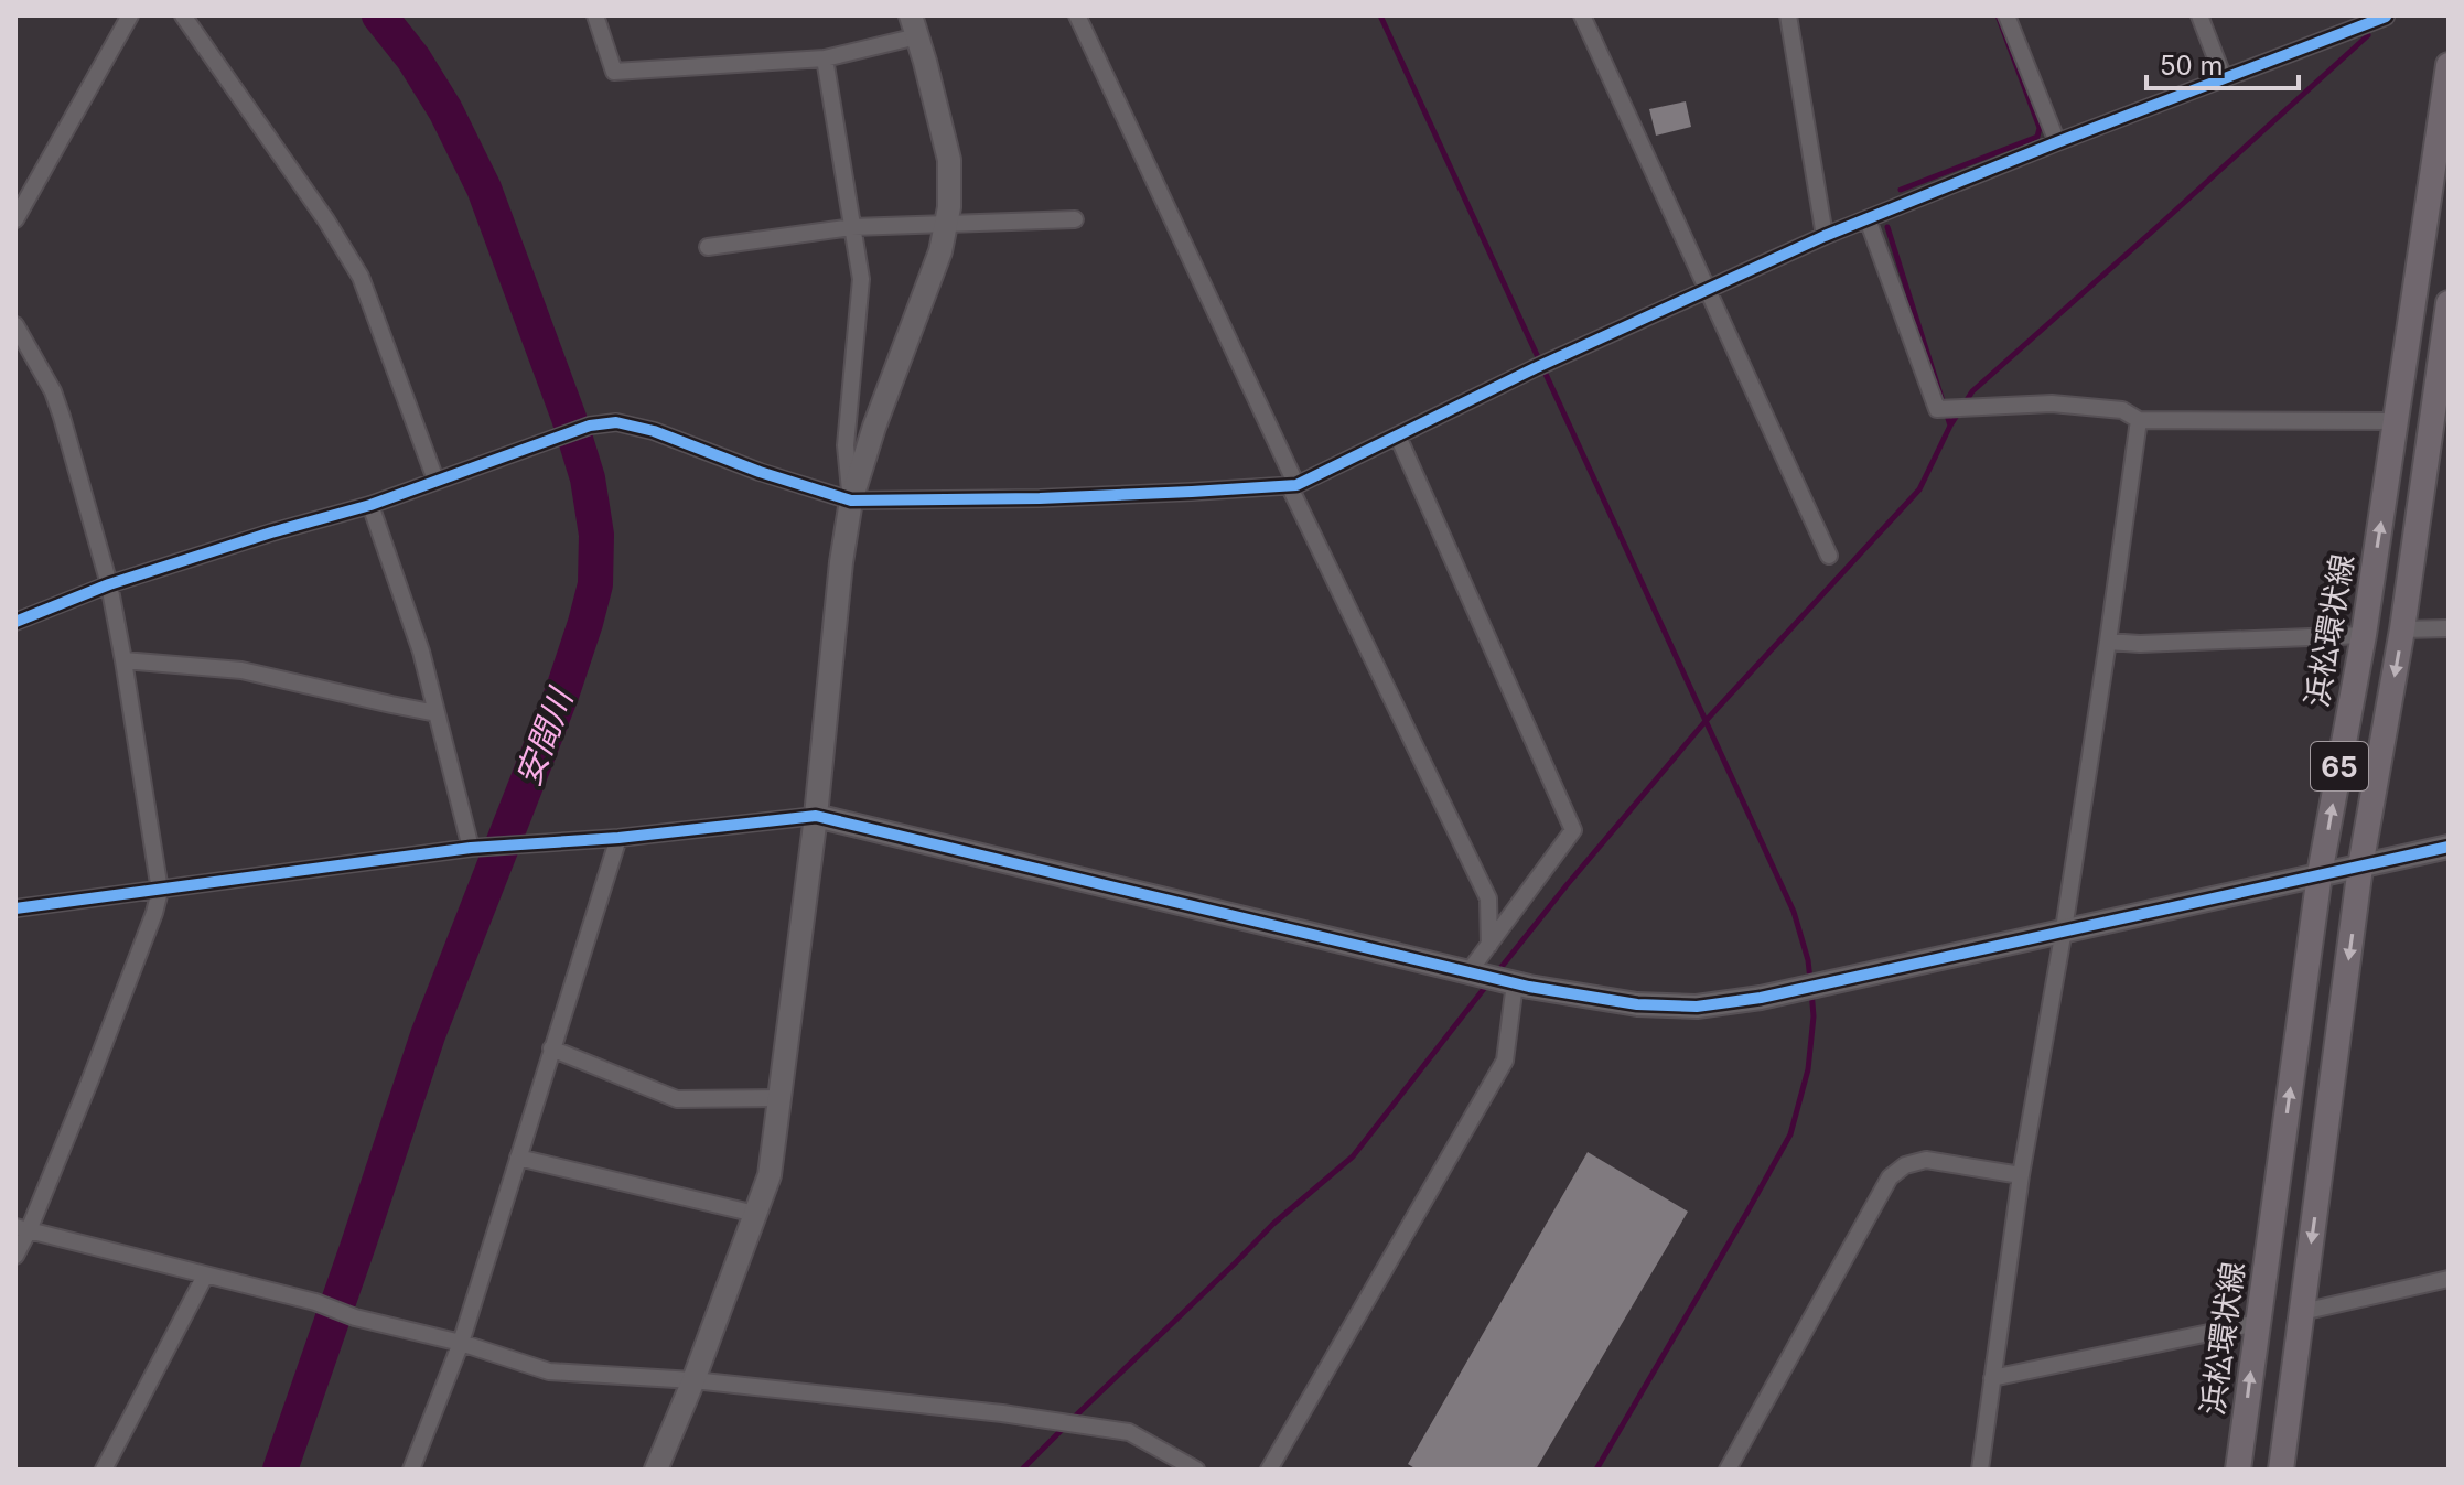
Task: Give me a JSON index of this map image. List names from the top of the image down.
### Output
{
  "streets": {
    "main road": ["浜松環状線", "65"]
  },
  "water": ["安間川"],
  "scale_bar": "50 m"
}
